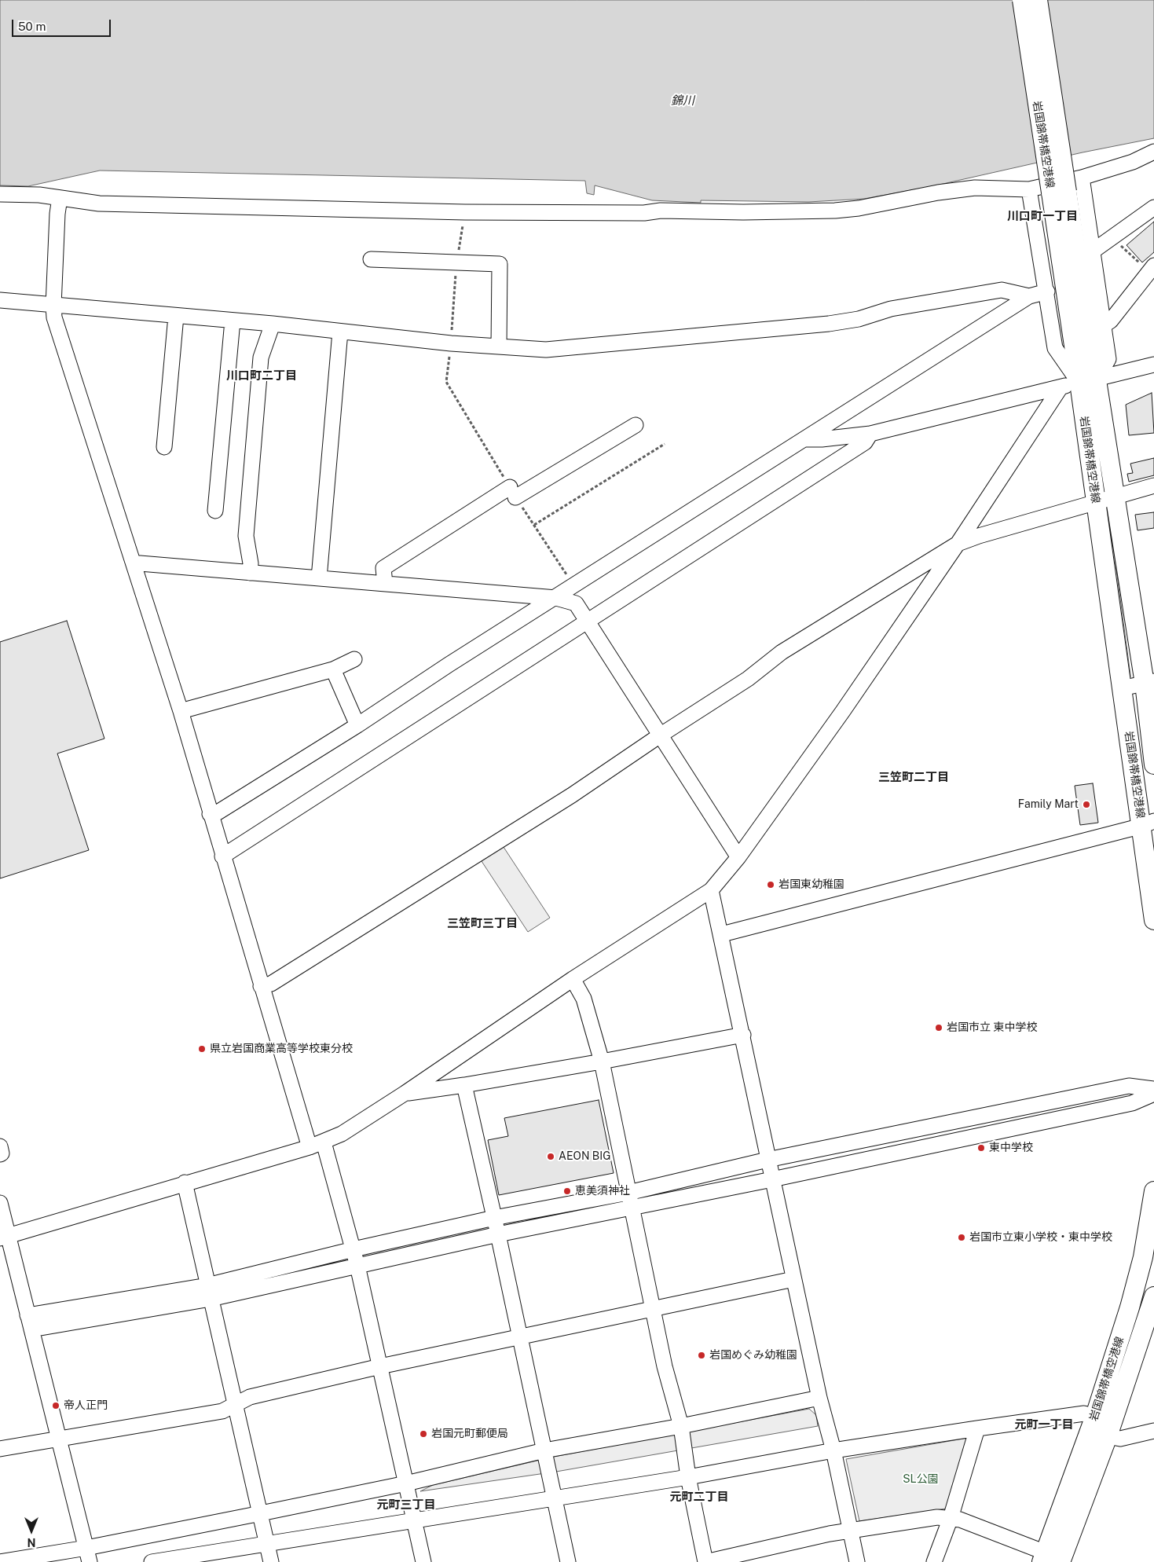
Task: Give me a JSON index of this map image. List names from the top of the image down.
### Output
{
  "streets": {
    "main road": ["岩国錦帯橋空港線"]
  },
  "districts": [
    "川口町一丁目",
    "川口町二丁目",
    "三笠町二丁目",
    "三笠町三丁目",
    "元町一丁目",
    "元町二丁目",
    "元町三丁目"
  ],
  "water": ["錦川"],
  "parks": ["SL公園"],
  "places": [
    "Family Mart",
    "岩国東幼稚園",
    "岩国市立 東中学校",
    "県立岩国商業高等学校東分校",
    "東中学校",
    "AEON BIG",
    "恵美須神社",
    "岩国市立東小学校・東中学校",
    "岩国めぐみ幼稚園",
    "帝人正門",
    "岩国元町郵便局"
  ],
  "scale_bar": "50 m",
  "north": "bottom"
}
